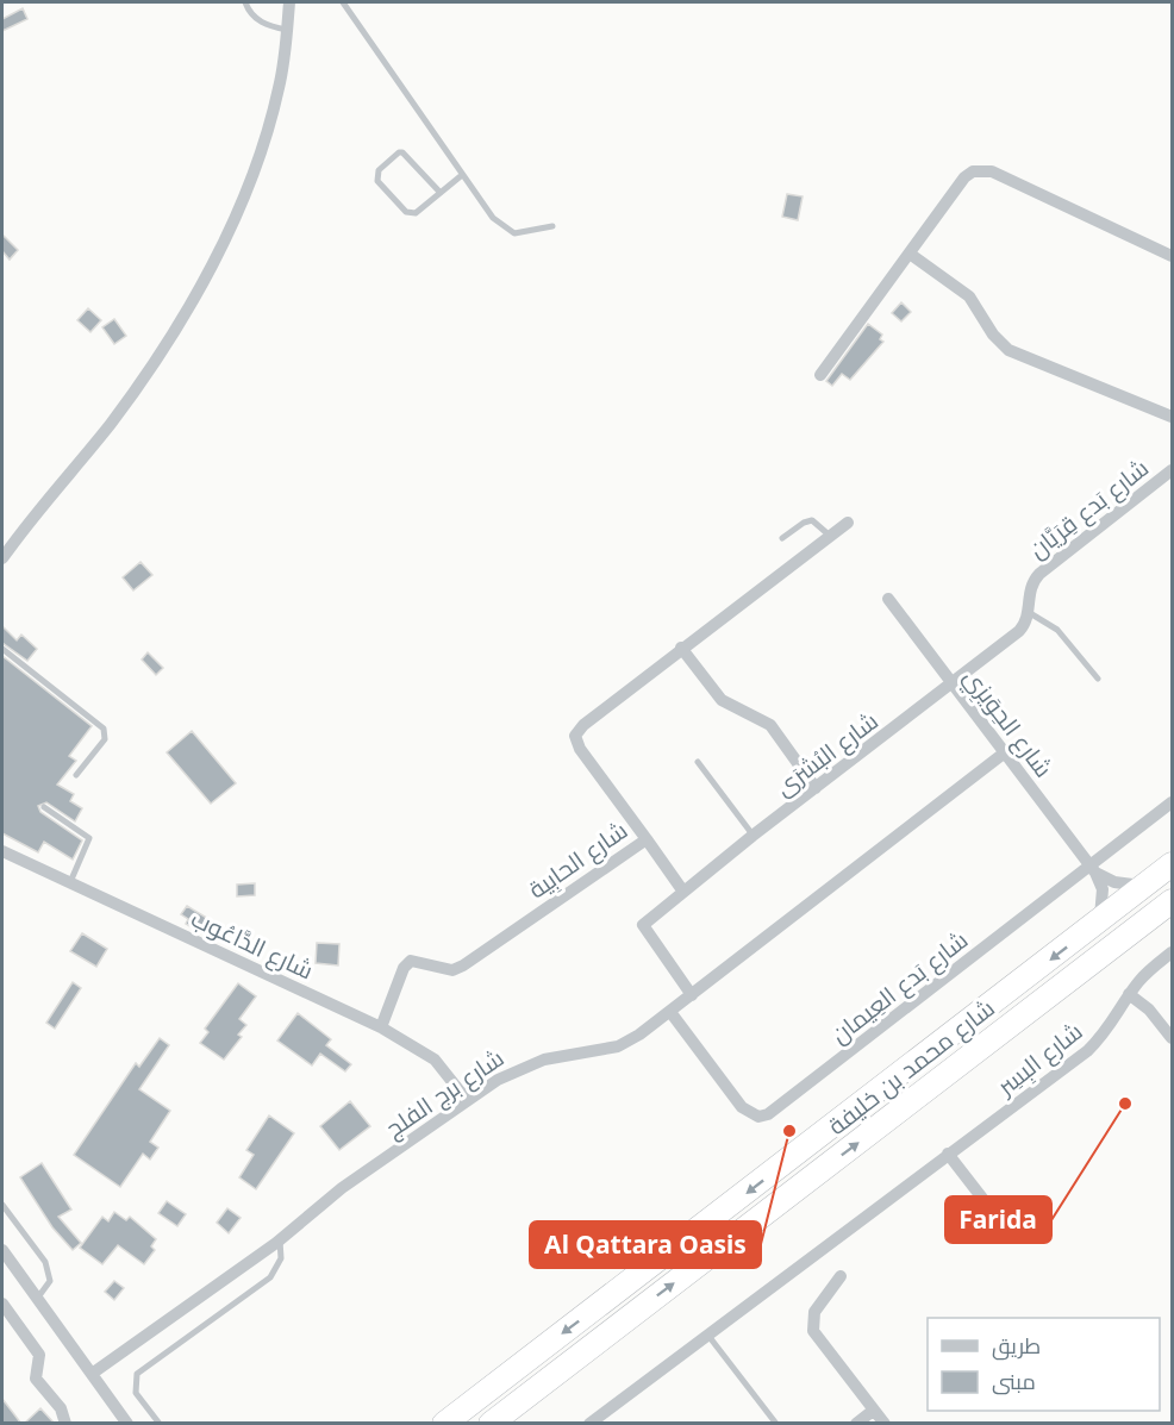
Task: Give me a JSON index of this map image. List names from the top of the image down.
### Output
{
  "streets": {
    "highway": ["شارع محمد بن خليفة"],
    "street": [
      "شارع بَدع قِرَيَّان",
      "شارع الحِوَيزِي",
      "شارع البُشرَى",
      "شارع الحابِية",
      "شارع الدَّاعُوب",
      "شارع بَدع العِيمان",
      "شارع البِسِر",
      "شارع برج الفلج"
    ]
  },
  "crossings": [
    ["شارع بَدع قِرَيَّان", "شارع البُشرَى"],
    ["شارع الحِوَيزِي", "شارع البُشرَى"],
    ["شارع الحِوَيزِي", "شارع بَدع العِيمان"],
    ["شارع الحِوَيزِي", "شارع محمد بن خليفة"],
    ["شارع الحِوَيزِي", "شارع برج الفلج"],
    ["شارع البُشرَى", "شارع برج الفلج"],
    ["شارع الحابِية", "شارع الدَّاعُوب"],
    ["شارع الدَّاعُوب", "شارع برج الفلج"],
    ["شارع بَدع العِيمان", "شارع برج الفلج"]
  ],
  "places": ["Farida", "Al Qattara Oasis"],
  "legend": ["طريق", "مبنى"]
}
